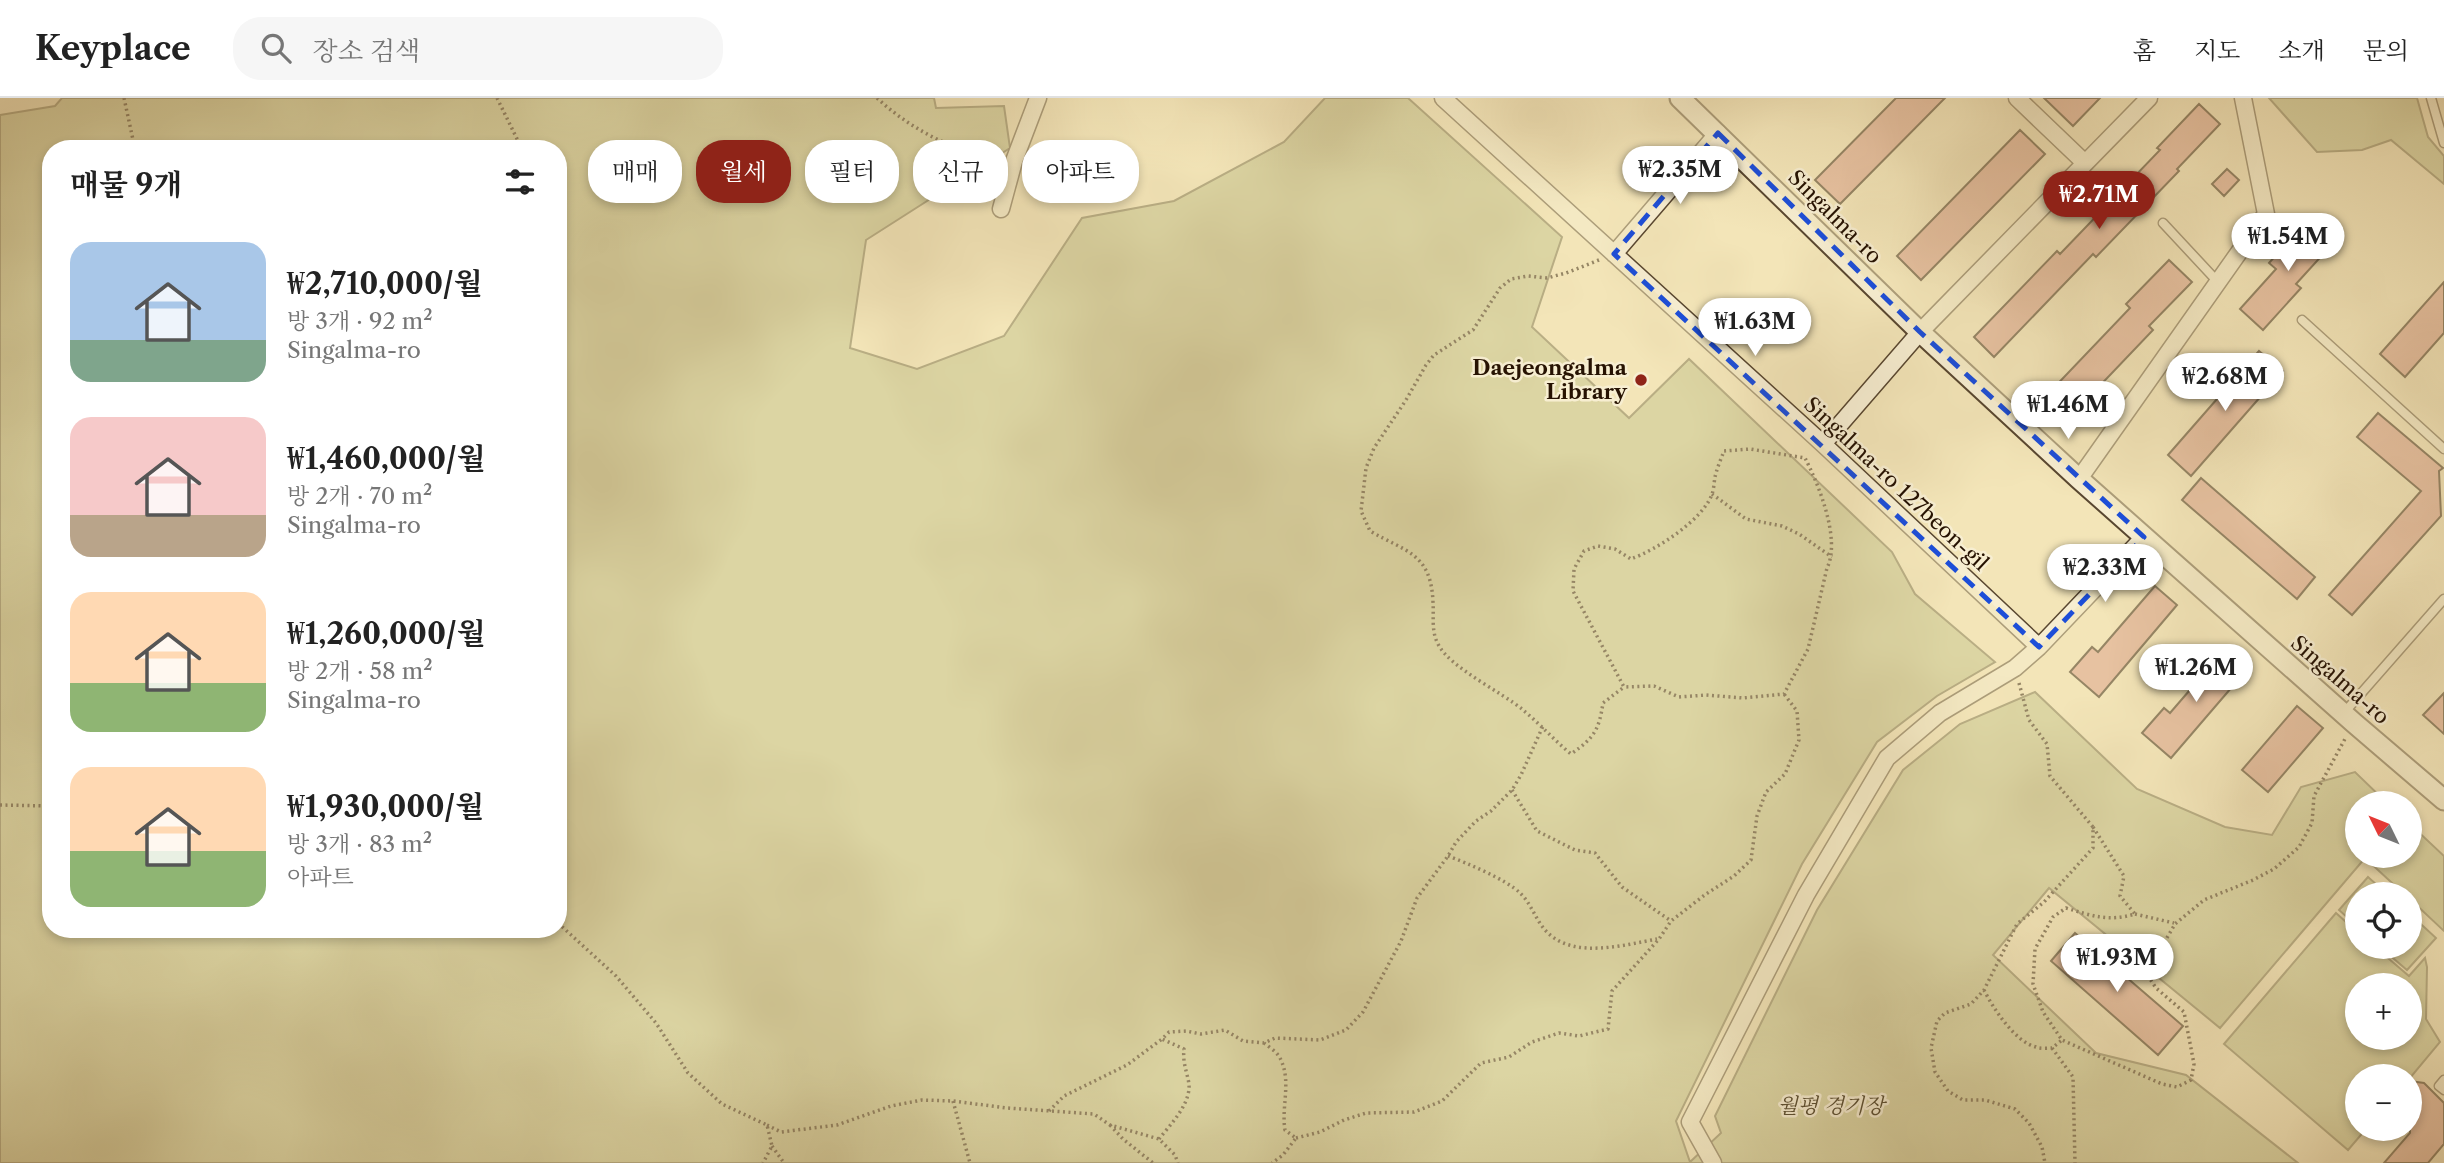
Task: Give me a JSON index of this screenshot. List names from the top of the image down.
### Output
{
  "streets": {
    "street": ["Singalma-ro", "Singalma-ro 127beon-gil"]
  },
  "parks": ["월평 경기장"],
  "places": ["Daejeongalma Library"],
  "north": "top left",
  "page": {
    "header": "Keyplace",
    "search": "장소 검색",
    "nav": [
      "홈",
      "지도",
      "소개",
      "문의"
    ],
    "chip": [
      "매매",
      "월세",
      "필터",
      "신규",
      "아파트"
    ],
    "heading": "매물 9개",
    "price": [
      "₩2.35M",
      "₩2.71M",
      "₩1.54M",
      "₩1.63M",
      "₩2.68M",
      "₩1.46M",
      "₩2.33M",
      "₩1.26M",
      "₩1.93M"
    ],
    "list": [
      {
        "name": "₩2,710,000/월",
        "note": "방 3개 · 92 m² · Singalma-ro"
      },
      {
        "name": "₩1,460,000/월",
        "note": "방 2개 · 70 m² · Singalma-ro"
      },
      {
        "name": "₩1,260,000/월",
        "note": "방 2개 · 58 m² · Singalma-ro"
      },
      {
        "name": "₩1,930,000/월",
        "note": "방 3개 · 83 m² · 아파트"
      }
    ],
    "map_buttons": ["+", "−"]
  }
}
